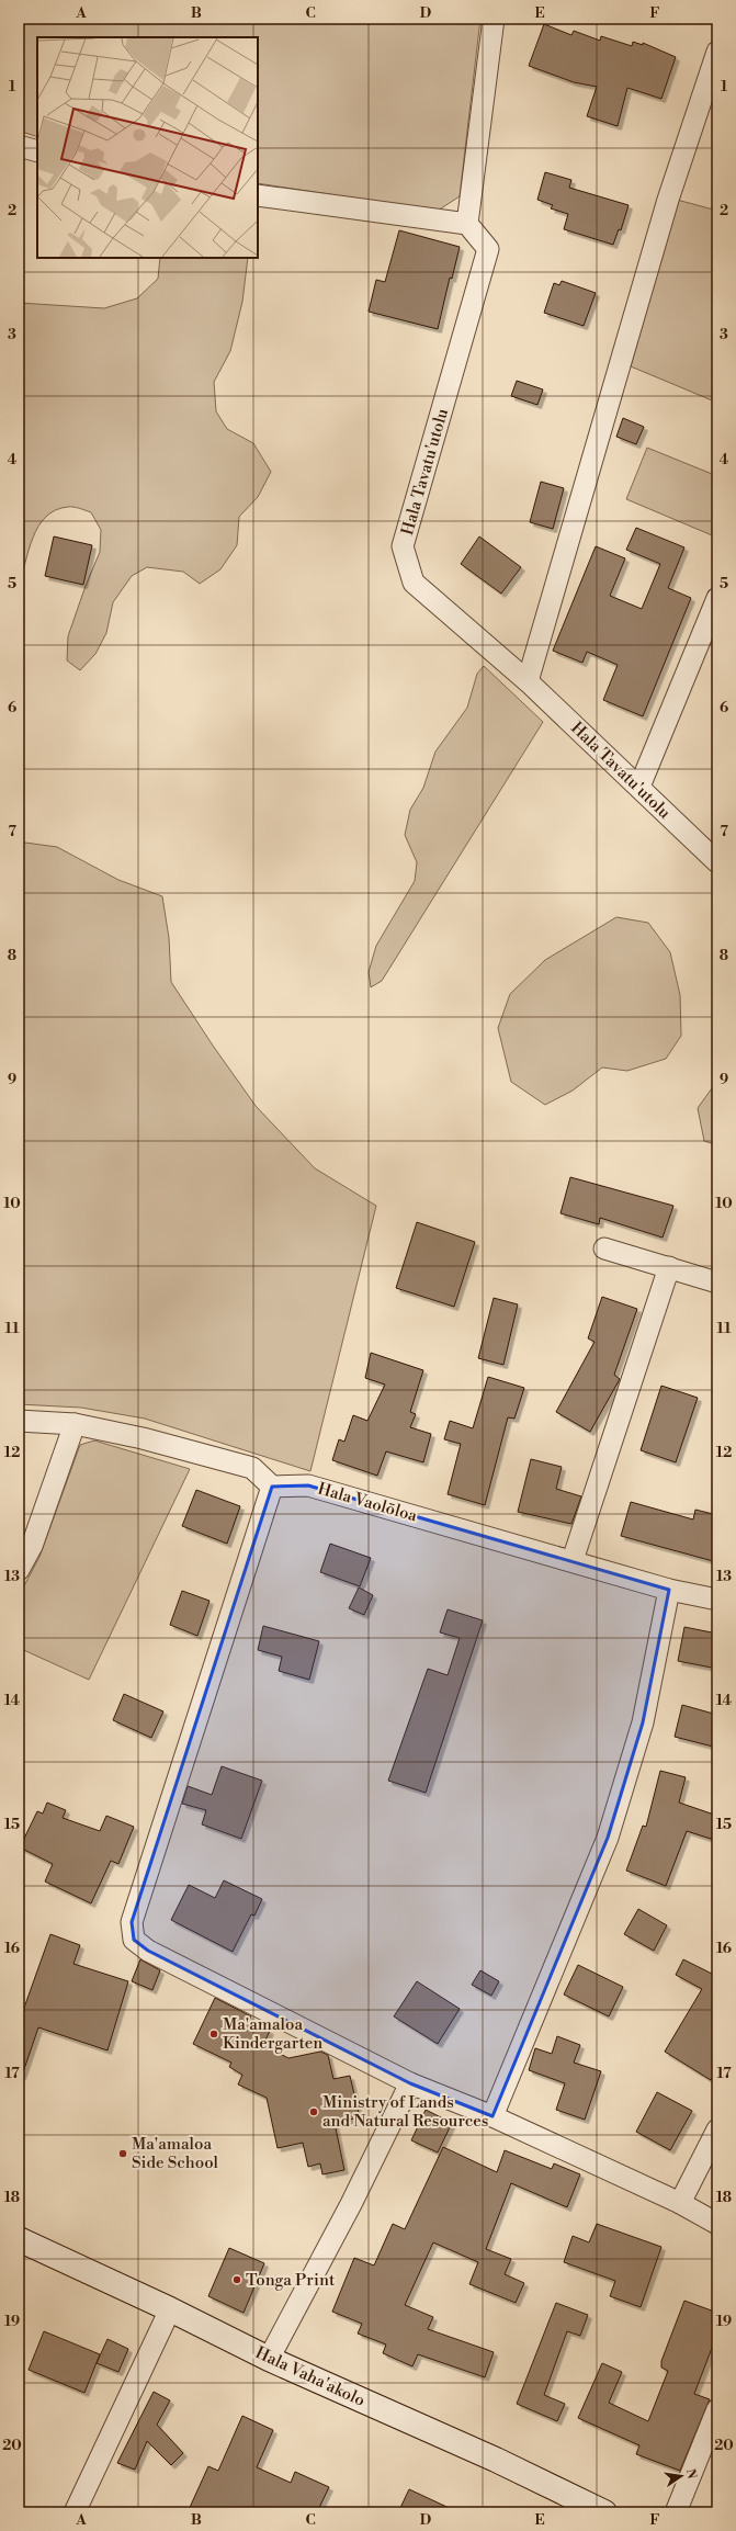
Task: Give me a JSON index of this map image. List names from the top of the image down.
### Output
{
  "streets": {
    "main road": ["Hala Vaha'akolo"],
    "street": ["Hala Tavatu'utolu", "Hala Vaolōloa"]
  },
  "places": [
    "Ma'amaloa Kindergarten",
    "Ministry of Lands and Natural Resources",
    "Ma'amaloa Side School",
    "Tonga Print"
  ],
  "north": "right",
  "grid": {
    "columns": [
      "A",
      "B",
      "C",
      "D",
      "E",
      "F"
    ],
    "rows": [
      "1",
      "2",
      "3",
      "4",
      "5",
      "6",
      "7",
      "8",
      "9",
      "10",
      "11",
      "12",
      "13",
      "14",
      "15",
      "16",
      "17",
      "18",
      "19",
      "20"
    ]
  }
}
